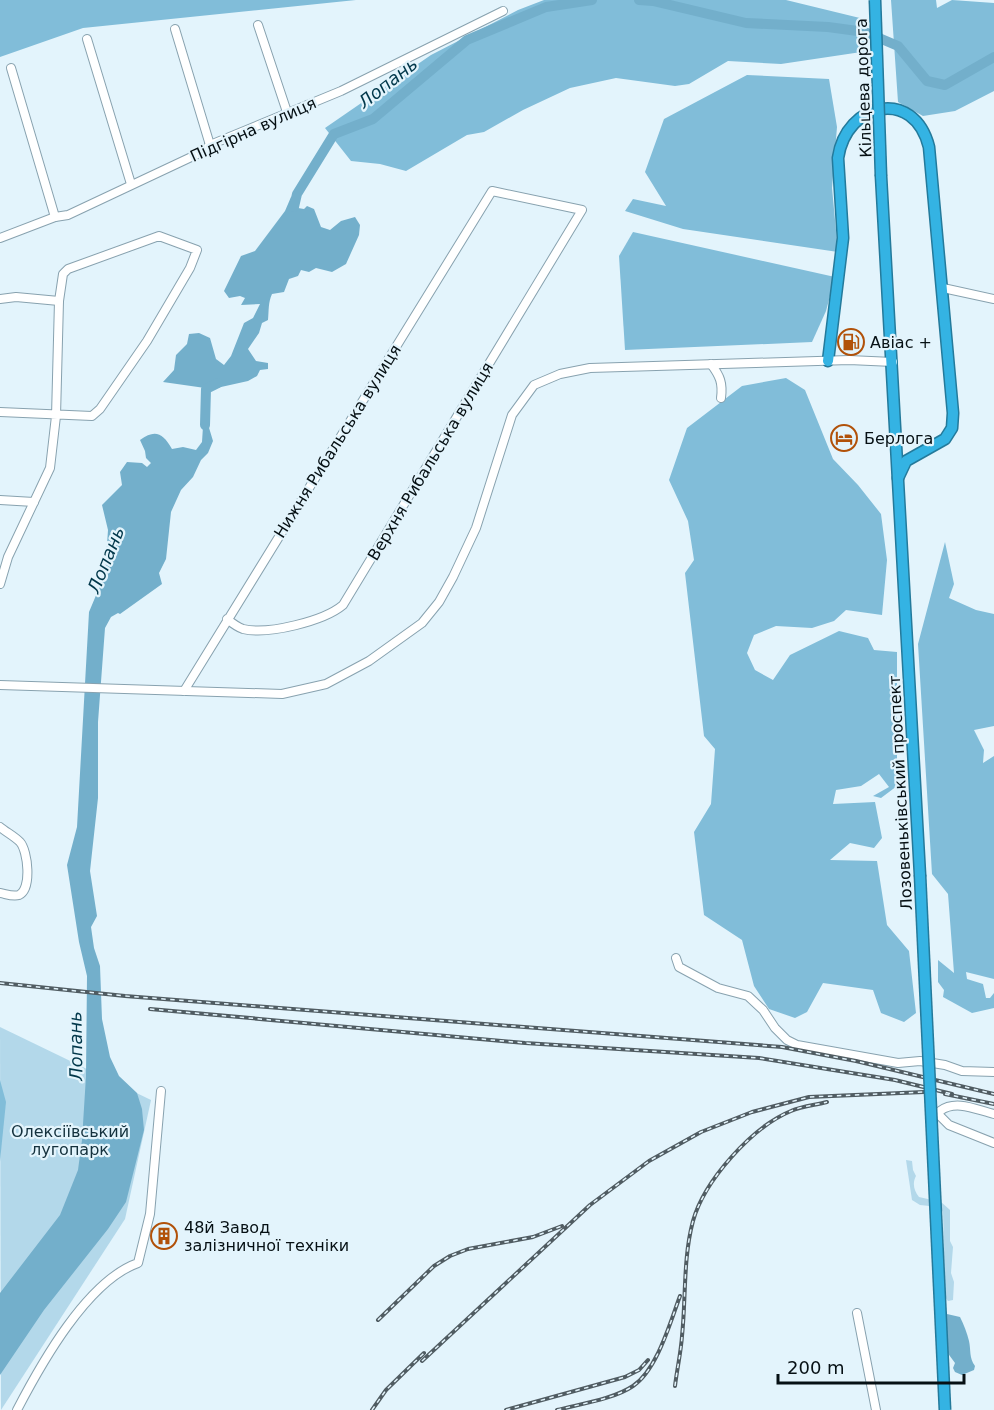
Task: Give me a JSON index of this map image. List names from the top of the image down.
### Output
{
  "streets": {
    "highway": ["Кільцева дорога", "Лозовеньківський проспект"],
    "street": ["Підгірна вулиця", "Нижня Рибальська вулиця", "Верхня Рибальська вулиця"]
  },
  "crossings": [
    ["Кільцева дорога", "Лозовеньківський проспект"],
    ["Нижня Рибальська вулиця", "Верхня Рибальська вулиця"]
  ],
  "water": ["Лопань"],
  "parks": ["Олексіївський лугопарк"],
  "places": {
    "fuel station": ["Авiас +"],
    "hotel": ["Берлога"],
    "building": ["48й Завод залізничної техніки"]
  },
  "scale_bar": "200 m"
}
